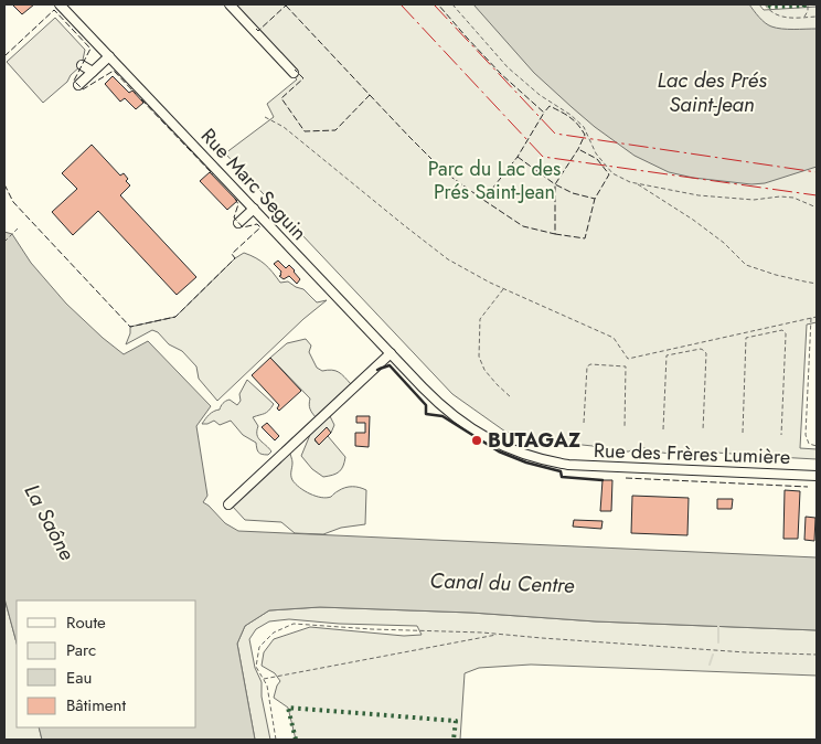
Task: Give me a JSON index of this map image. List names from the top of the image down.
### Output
{
  "streets": {
    "street": ["Rue Marc Seguin", "Rue des Frères Lumière"]
  },
  "crossings": [
    ["Rue Marc Seguin", "Rue des Frères Lumière"]
  ],
  "water": ["Lac des Prés Saint-Jean", "La Saône", "Canal du Centre"],
  "parks": ["Parc du Lac des Prés Saint-Jean"],
  "places": ["BUTAGAZ"],
  "legend": [
    "Route",
    "Parc",
    "Eau",
    "Bâtiment"
  ]
}
